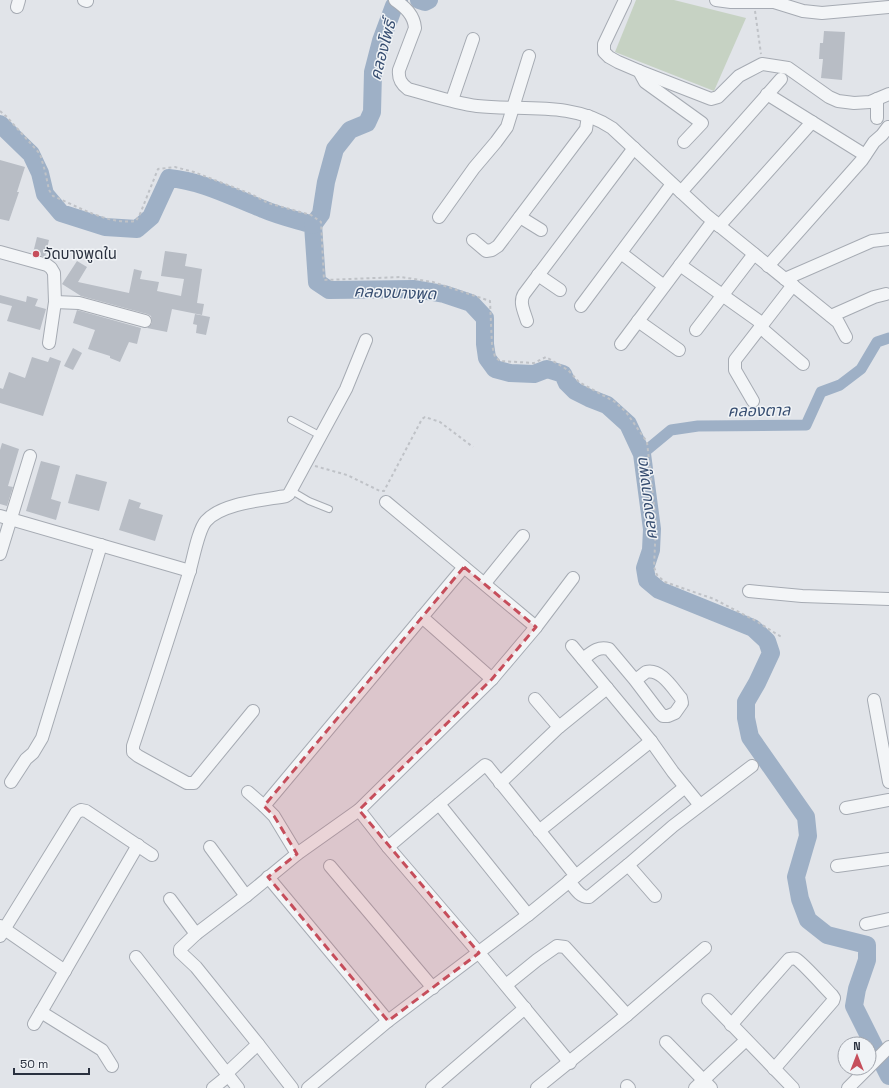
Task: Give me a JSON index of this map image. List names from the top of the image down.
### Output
{
  "water": ["คลองโพธิ์", "คลองบางพูด", "คลองตาล"],
  "places": ["วัดบางพูดใน"],
  "scale_bar": "50 m",
  "north": "top"
}
